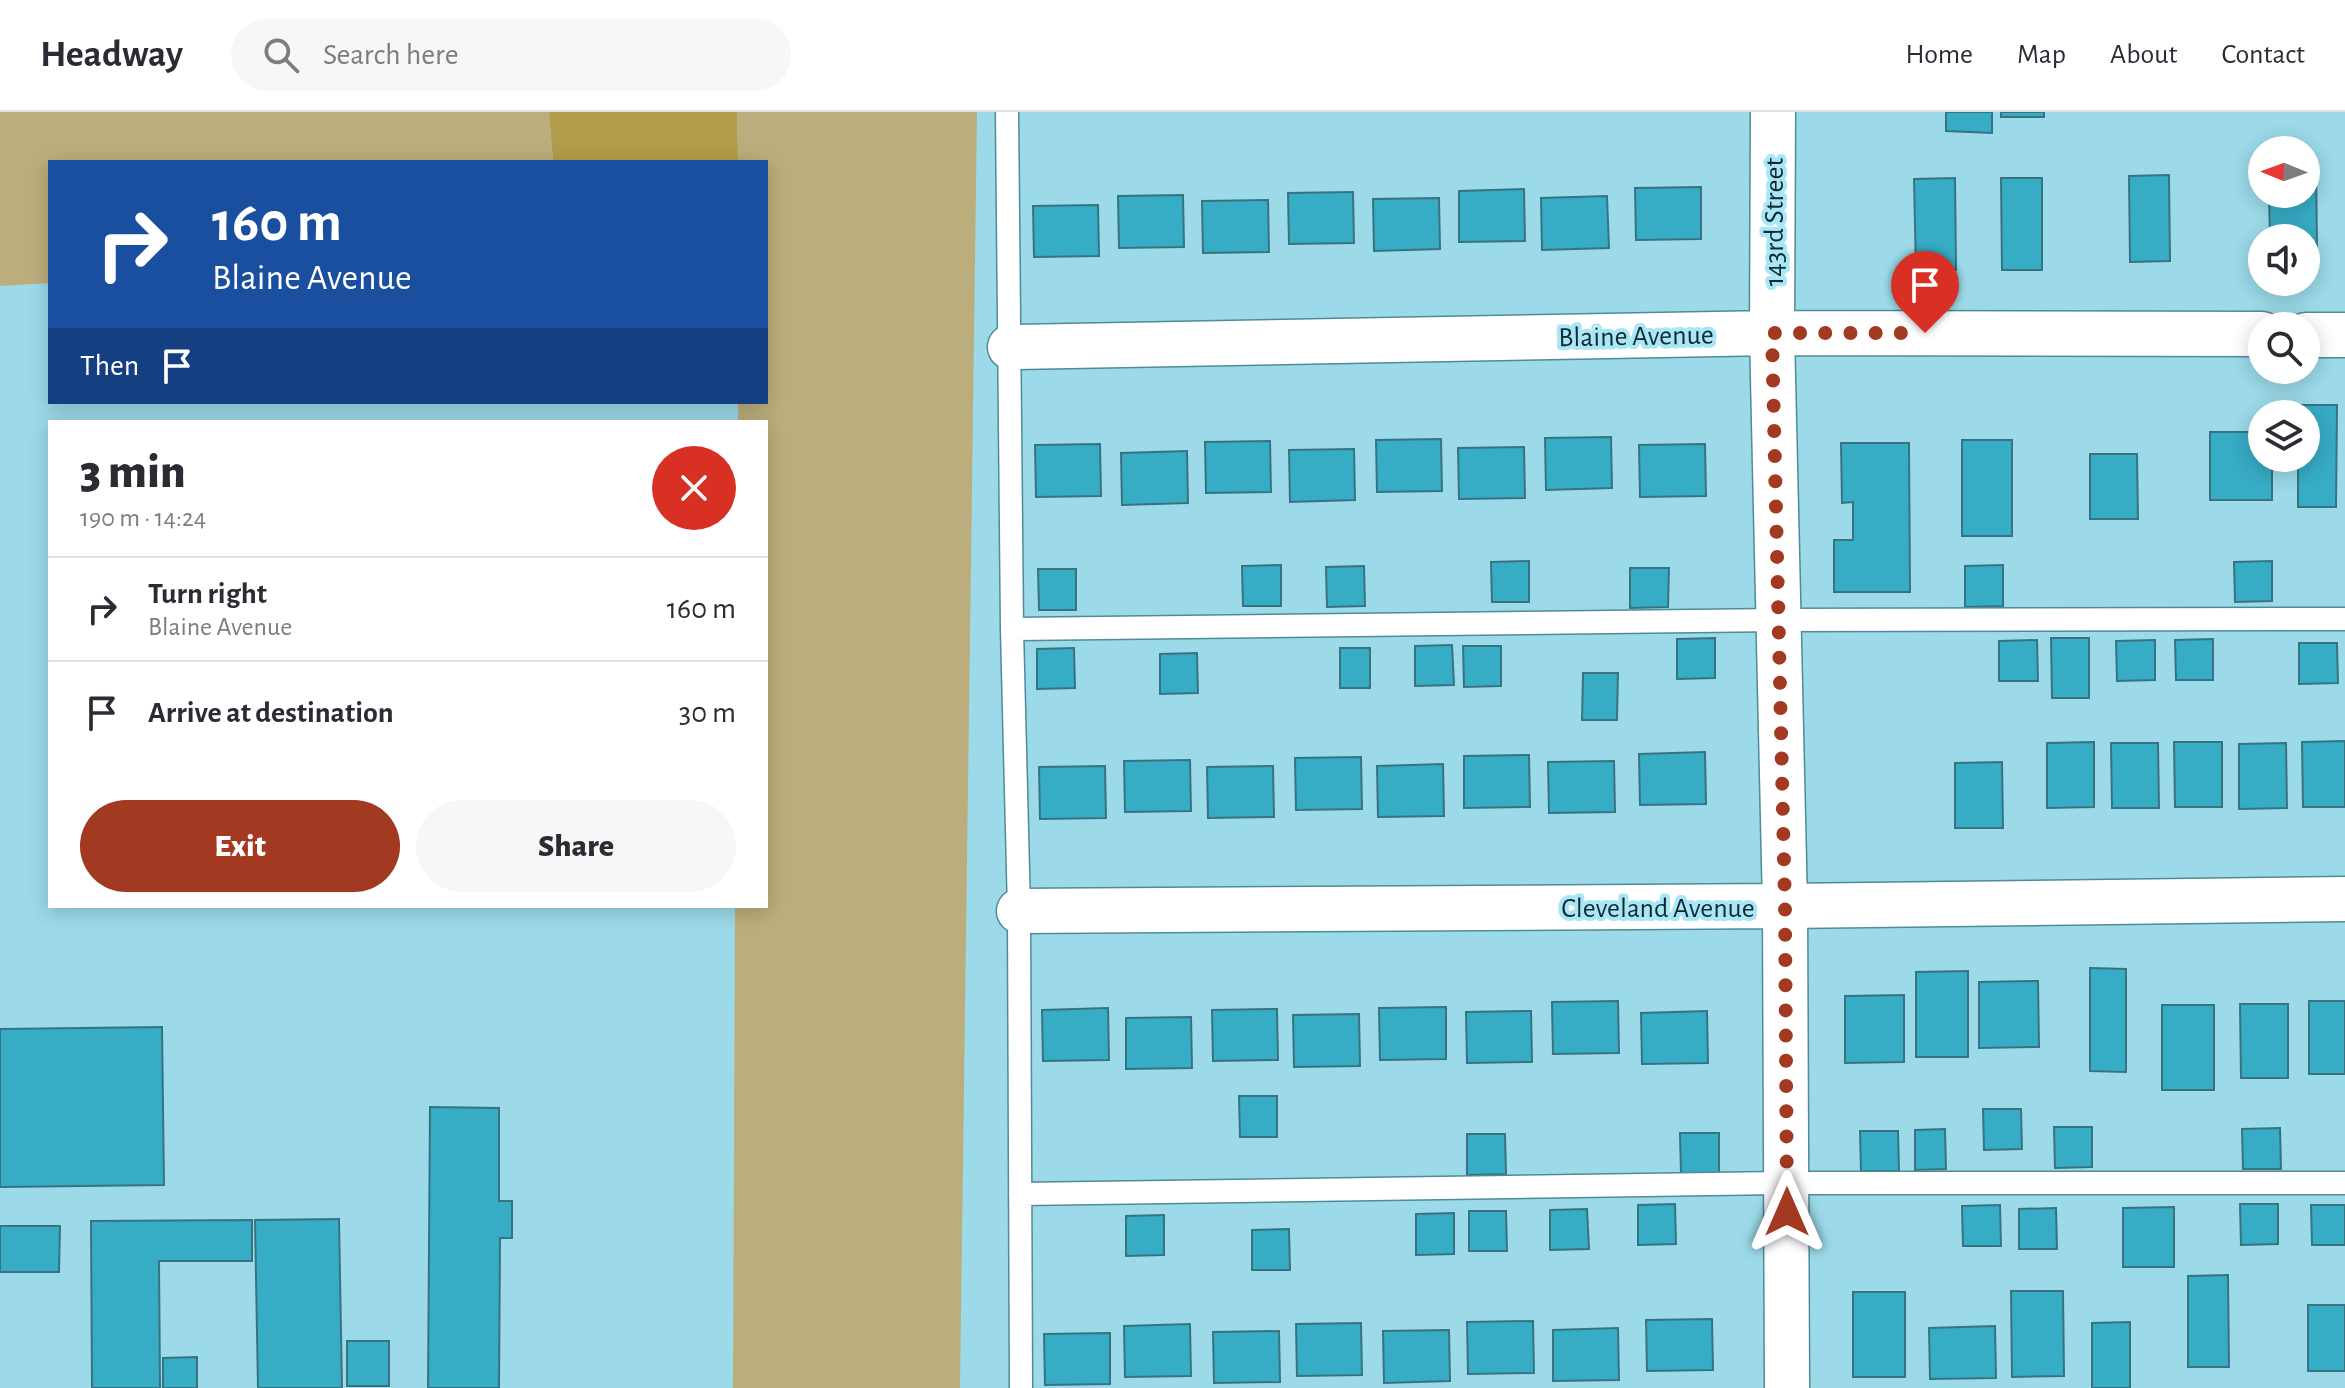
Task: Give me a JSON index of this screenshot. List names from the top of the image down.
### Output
{
  "streets": {
    "street": ["143rd Street", "Blaine Avenue", "Cleveland Avenue"]
  },
  "crossings": [
    ["143rd Street", "Blaine Avenue"],
    ["143rd Street", "Cleveland Avenue"]
  ],
  "north": "left",
  "page": {
    "header": "Headway",
    "search": "Search here",
    "nav": [
      "Home",
      "Map",
      "About",
      "Contact"
    ],
    "turn": ["160 m", "Blaine Avenue"],
    "then": "Then",
    "heading": ["3 min", "190 m · 14:24"],
    "list": [
      {
        "name": "Turn right",
        "note": "Blaine Avenue",
        "value": "160 m"
      },
      {
        "name": "Arrive at destination",
        "value": "30 m"
      }
    ],
    "buttons": ["Exit", "Share"]
  }
}
